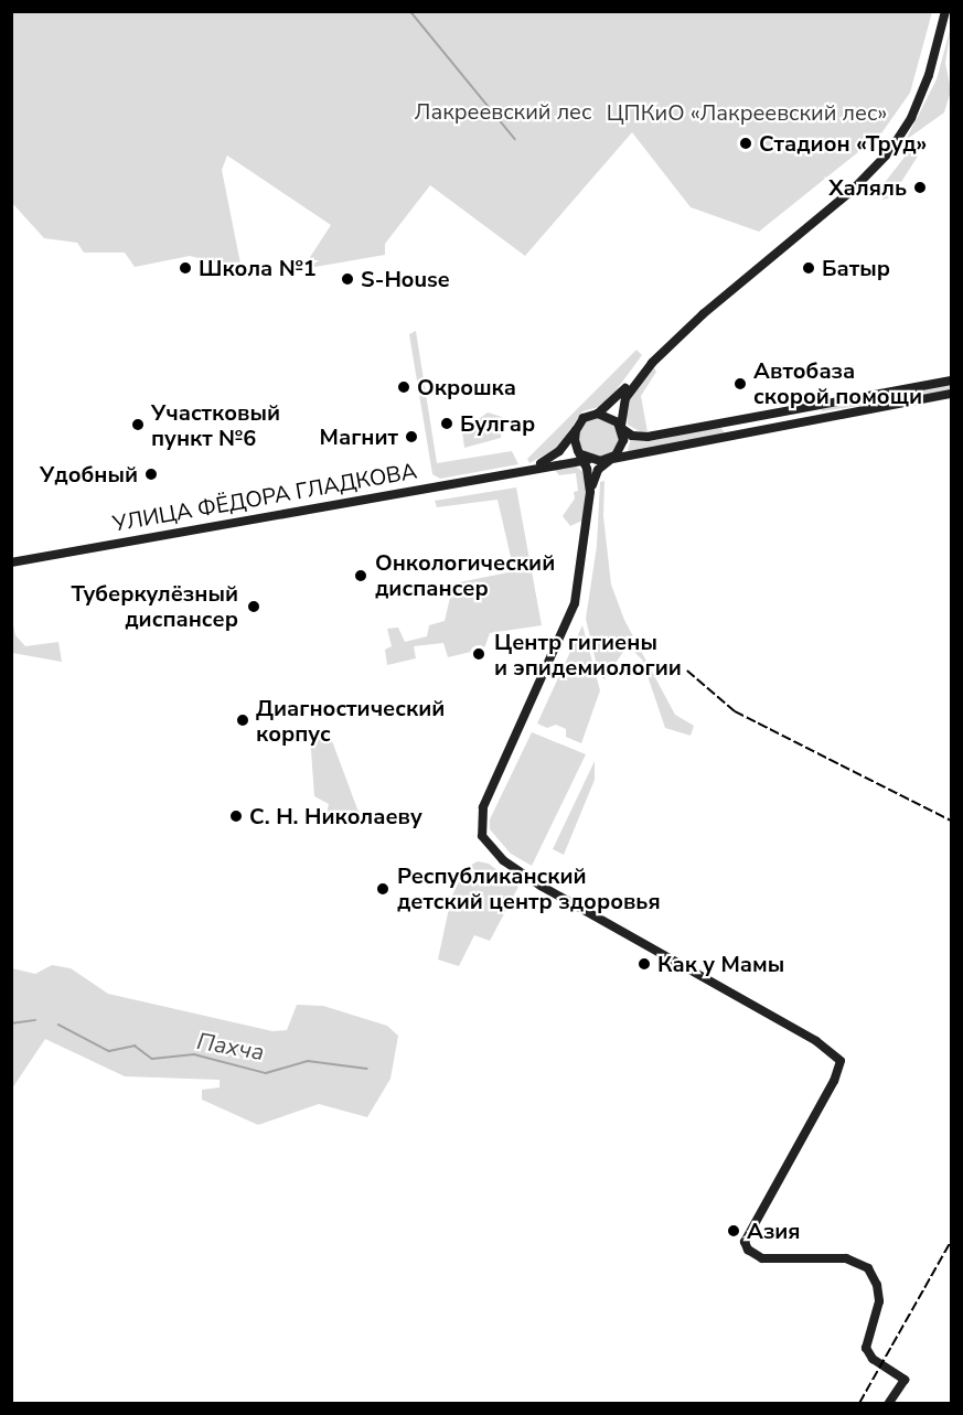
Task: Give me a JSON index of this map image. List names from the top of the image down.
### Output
{
  "streets": {
    "street": ["УЛИЦА ФЁДОРА ГЛАДКОВА"]
  },
  "water": ["Пахча"],
  "parks": ["Лакреевский лес", "ЦПКиО «Лакреевский лес»"],
  "places": [
    "Стадион «Труд»",
    "Халяль",
    "Школа №1",
    "Батыр",
    "S-House",
    "Автобаза скорой помощи",
    "Окрошка",
    "Булгар",
    "Участковый пункт №6",
    "Магнит",
    "Удобный",
    "Онкологический диспансер",
    "Туберкулёзный диспансер",
    "Центр гигиены и эпидемиологии",
    "Диагностический корпус",
    "С. Н. Николаеву",
    "Республиканский детский центр здоровья",
    "Как у Мамы",
    "Азия"
  ]
}
